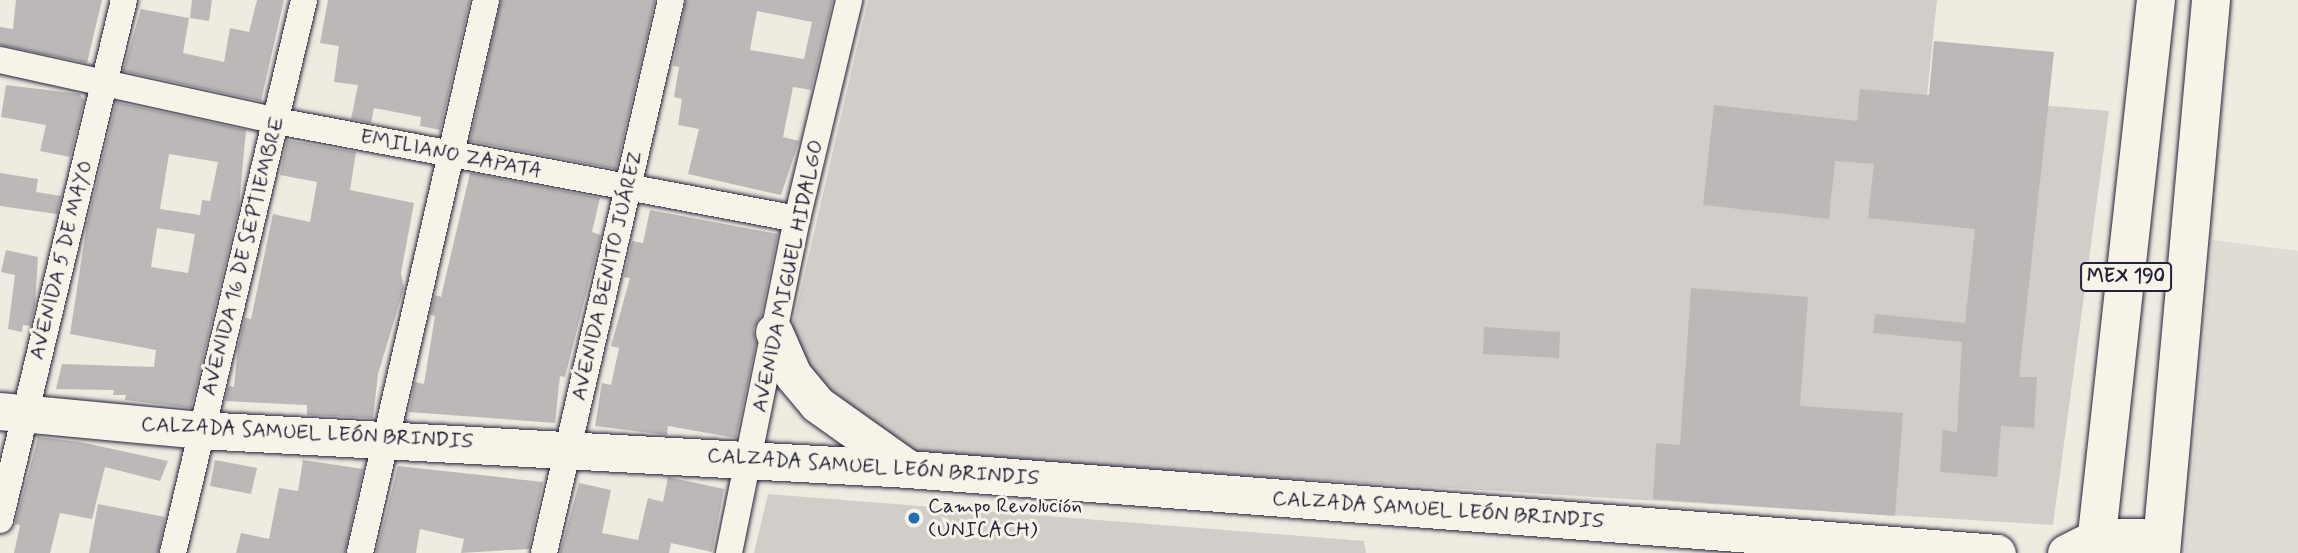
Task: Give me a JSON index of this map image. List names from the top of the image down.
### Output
{
  "streets": {
    "main road": ["MEX 190"],
    "street": [
      "EMILIANO ZAPATA",
      "AVENIDA 16 DE SEPTIEMBRE",
      "AVENIDA 5 DE MAYO",
      "AVENIDA BENITO JUÁREZ",
      "AVENIDA MIGUEL HIDALGO",
      "CALZADA SAMUEL LEÓN BRINDIS"
    ]
  },
  "crossings": [
    ["EMILIANO ZAPATA", "AVENIDA 16 DE SEPTIEMBRE"],
    ["EMILIANO ZAPATA", "AVENIDA 5 DE MAYO"],
    ["EMILIANO ZAPATA", "AVENIDA BENITO JUÁREZ"],
    ["EMILIANO ZAPATA", "AVENIDA MIGUEL HIDALGO"],
    ["AVENIDA 16 DE SEPTIEMBRE", "CALZADA SAMUEL LEÓN BRINDIS"],
    ["AVENIDA 5 DE MAYO", "CALZADA SAMUEL LEÓN BRINDIS"],
    ["AVENIDA BENITO JUÁREZ", "CALZADA SAMUEL LEÓN BRINDIS"],
    ["AVENIDA MIGUEL HIDALGO", "CALZADA SAMUEL LEÓN BRINDIS"]
  ],
  "places": ["Campo Revolución (UNICACH)"]
}
